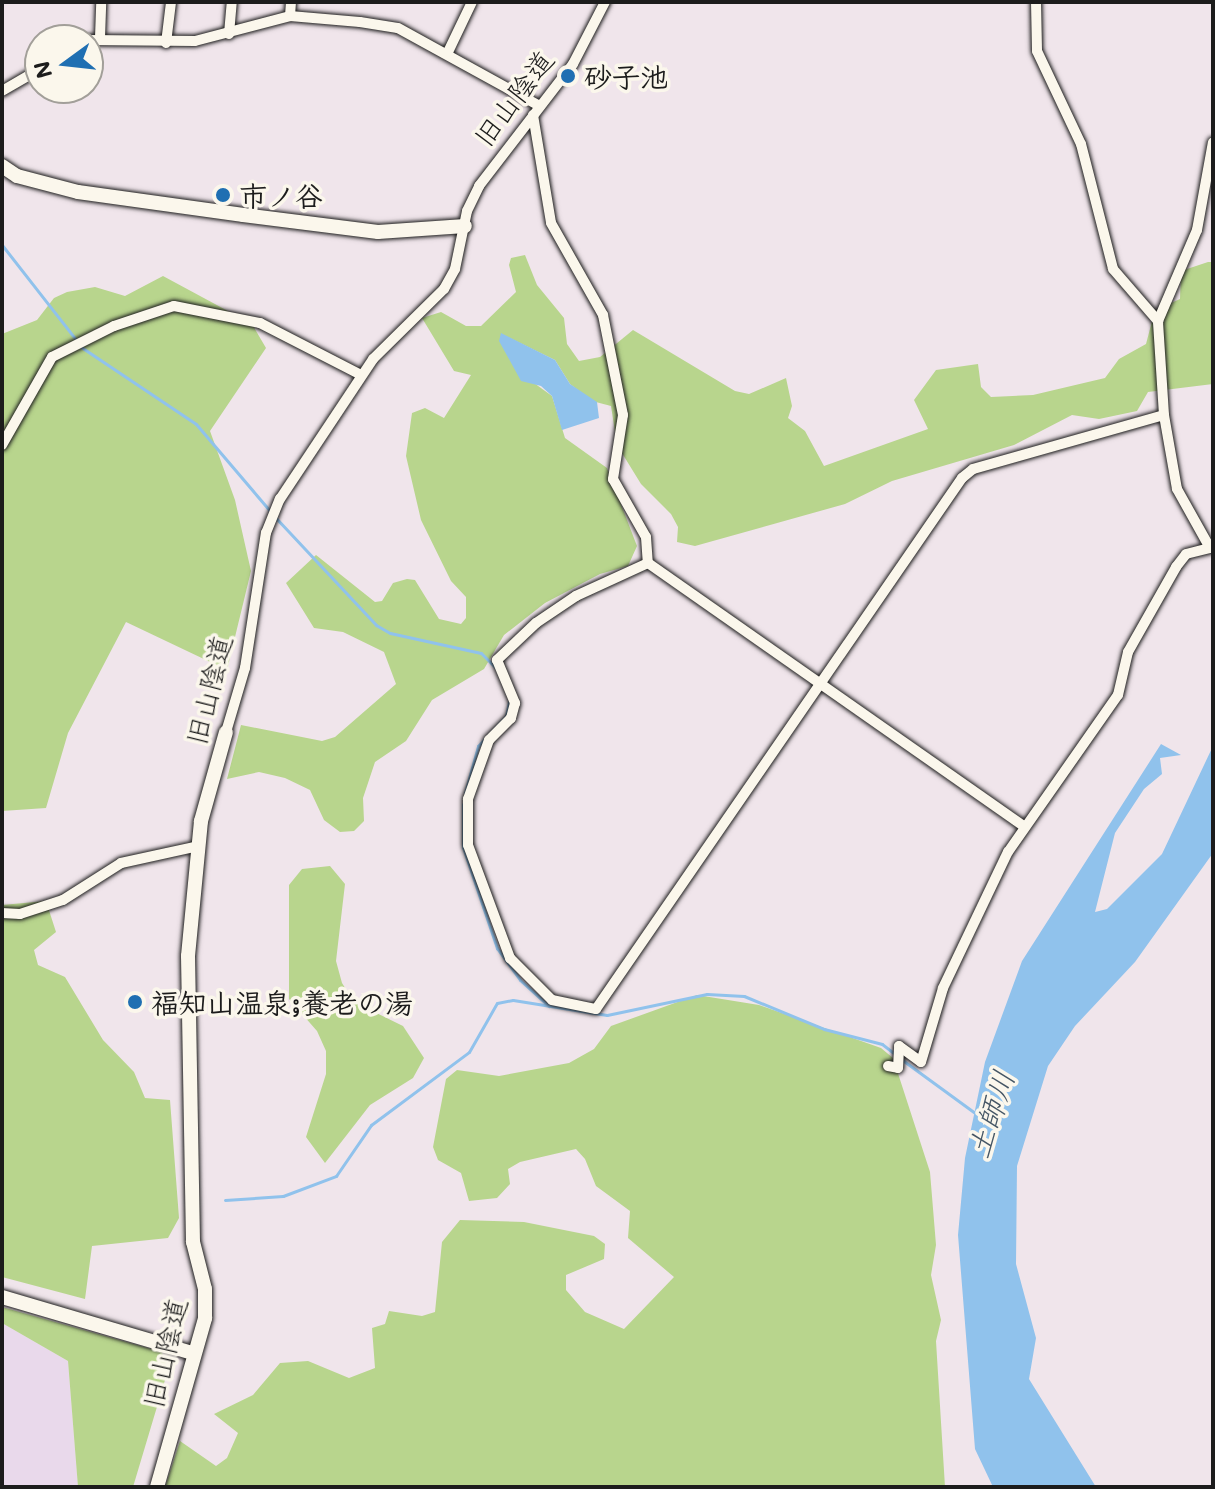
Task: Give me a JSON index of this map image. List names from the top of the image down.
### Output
{
  "streets": {
    "street": ["旧山陰道"]
  },
  "water": ["土師川"],
  "places": ["砂子池", "市ノ谷", "福知山温泉;養老の湯"],
  "north": "left"
}
